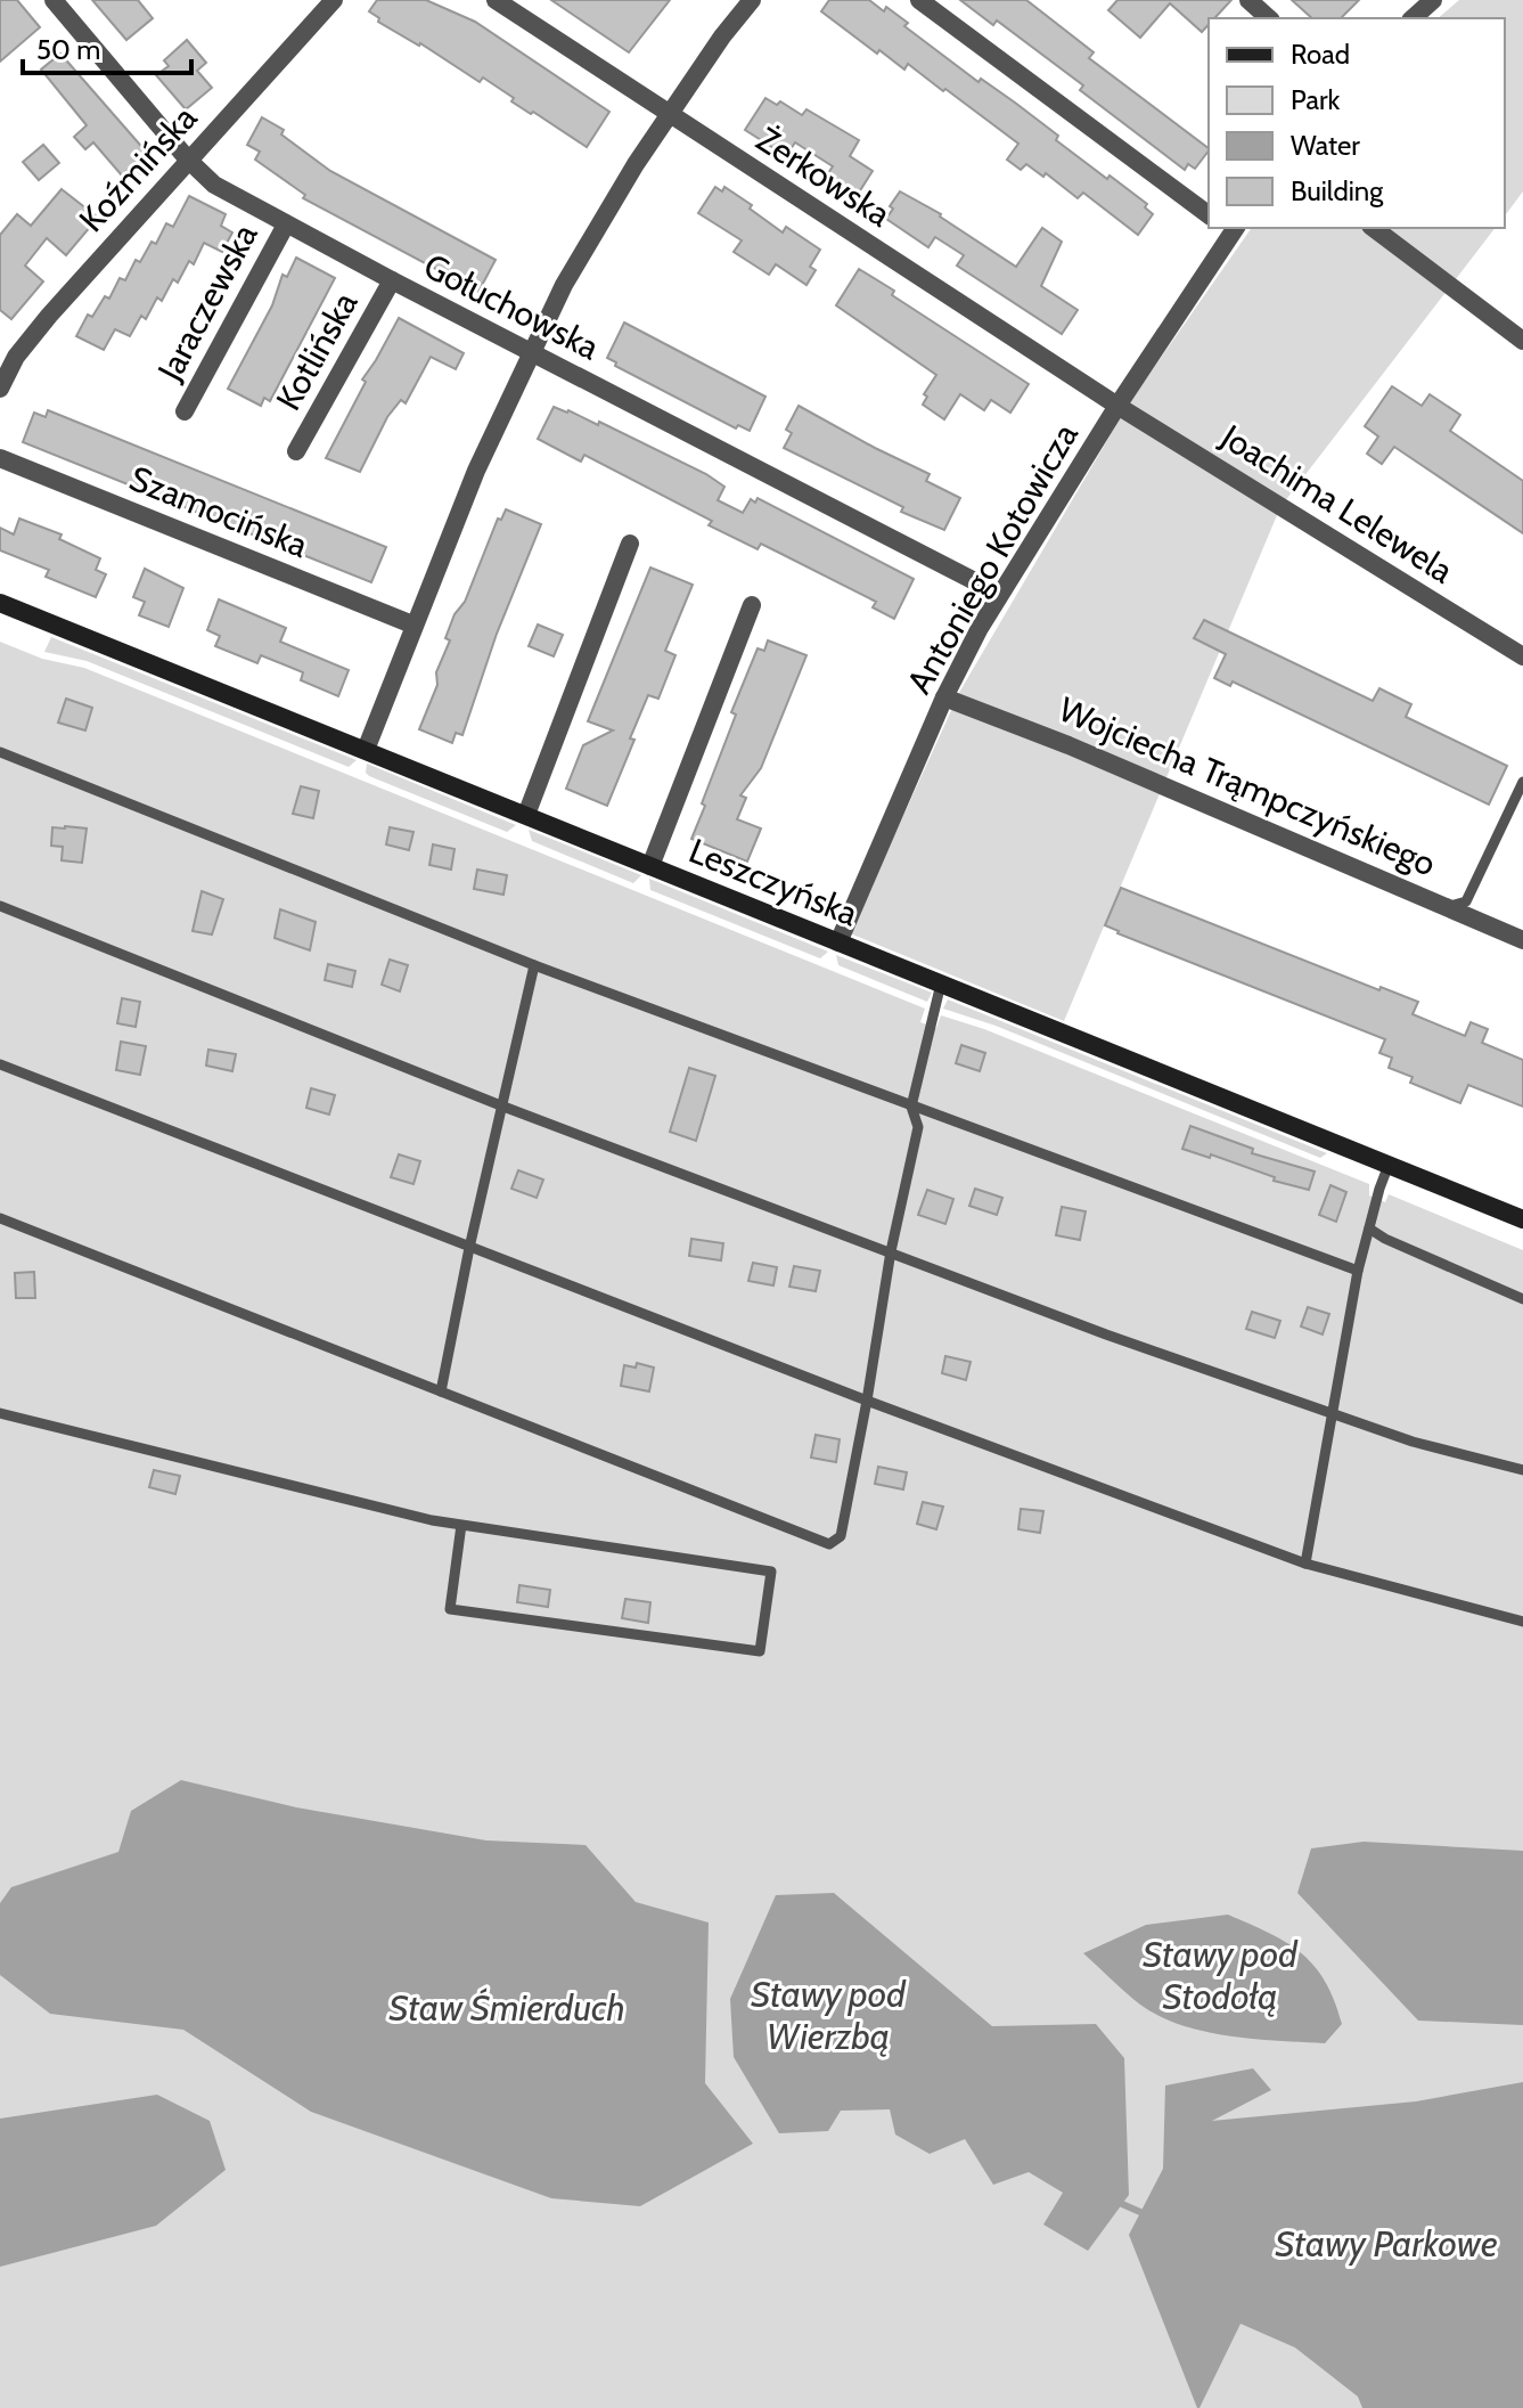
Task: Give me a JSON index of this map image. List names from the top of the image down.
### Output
{
  "streets": {
    "street": [
      "Koźmińska",
      "Żerkowska",
      "Jaraczewska",
      "Gołuchowska",
      "Kotlińska",
      "Joachima Lelewela",
      "Szamocińska",
      "Antoniego Kotowicza",
      "Wojciecha Trąmpczyńskiego",
      "Leszczyńska"
    ]
  },
  "crossings": [
    ["Koźmińska", "Gołuchowska"],
    ["Żerkowska", "Joachima Lelewela"],
    ["Żerkowska", "Antoniego Kotowicza"],
    ["Jaraczewska", "Gołuchowska"],
    ["Gołuchowska", "Kotlińska"],
    ["Gołuchowska", "Antoniego Kotowicza"],
    ["Joachima Lelewela", "Antoniego Kotowicza"],
    ["Antoniego Kotowicza", "Wojciecha Trąmpczyńskiego"],
    ["Antoniego Kotowicza", "Leszczyńska"]
  ],
  "water": [
    "Stawy pod Stodołą",
    "Stawy pod Wierzbą",
    "Staw Śmierduch",
    "Stawy Parkowe"
  ],
  "legend": [
    "Road",
    "Park",
    "Water",
    "Building"
  ],
  "scale_bar": "50 m"
}
